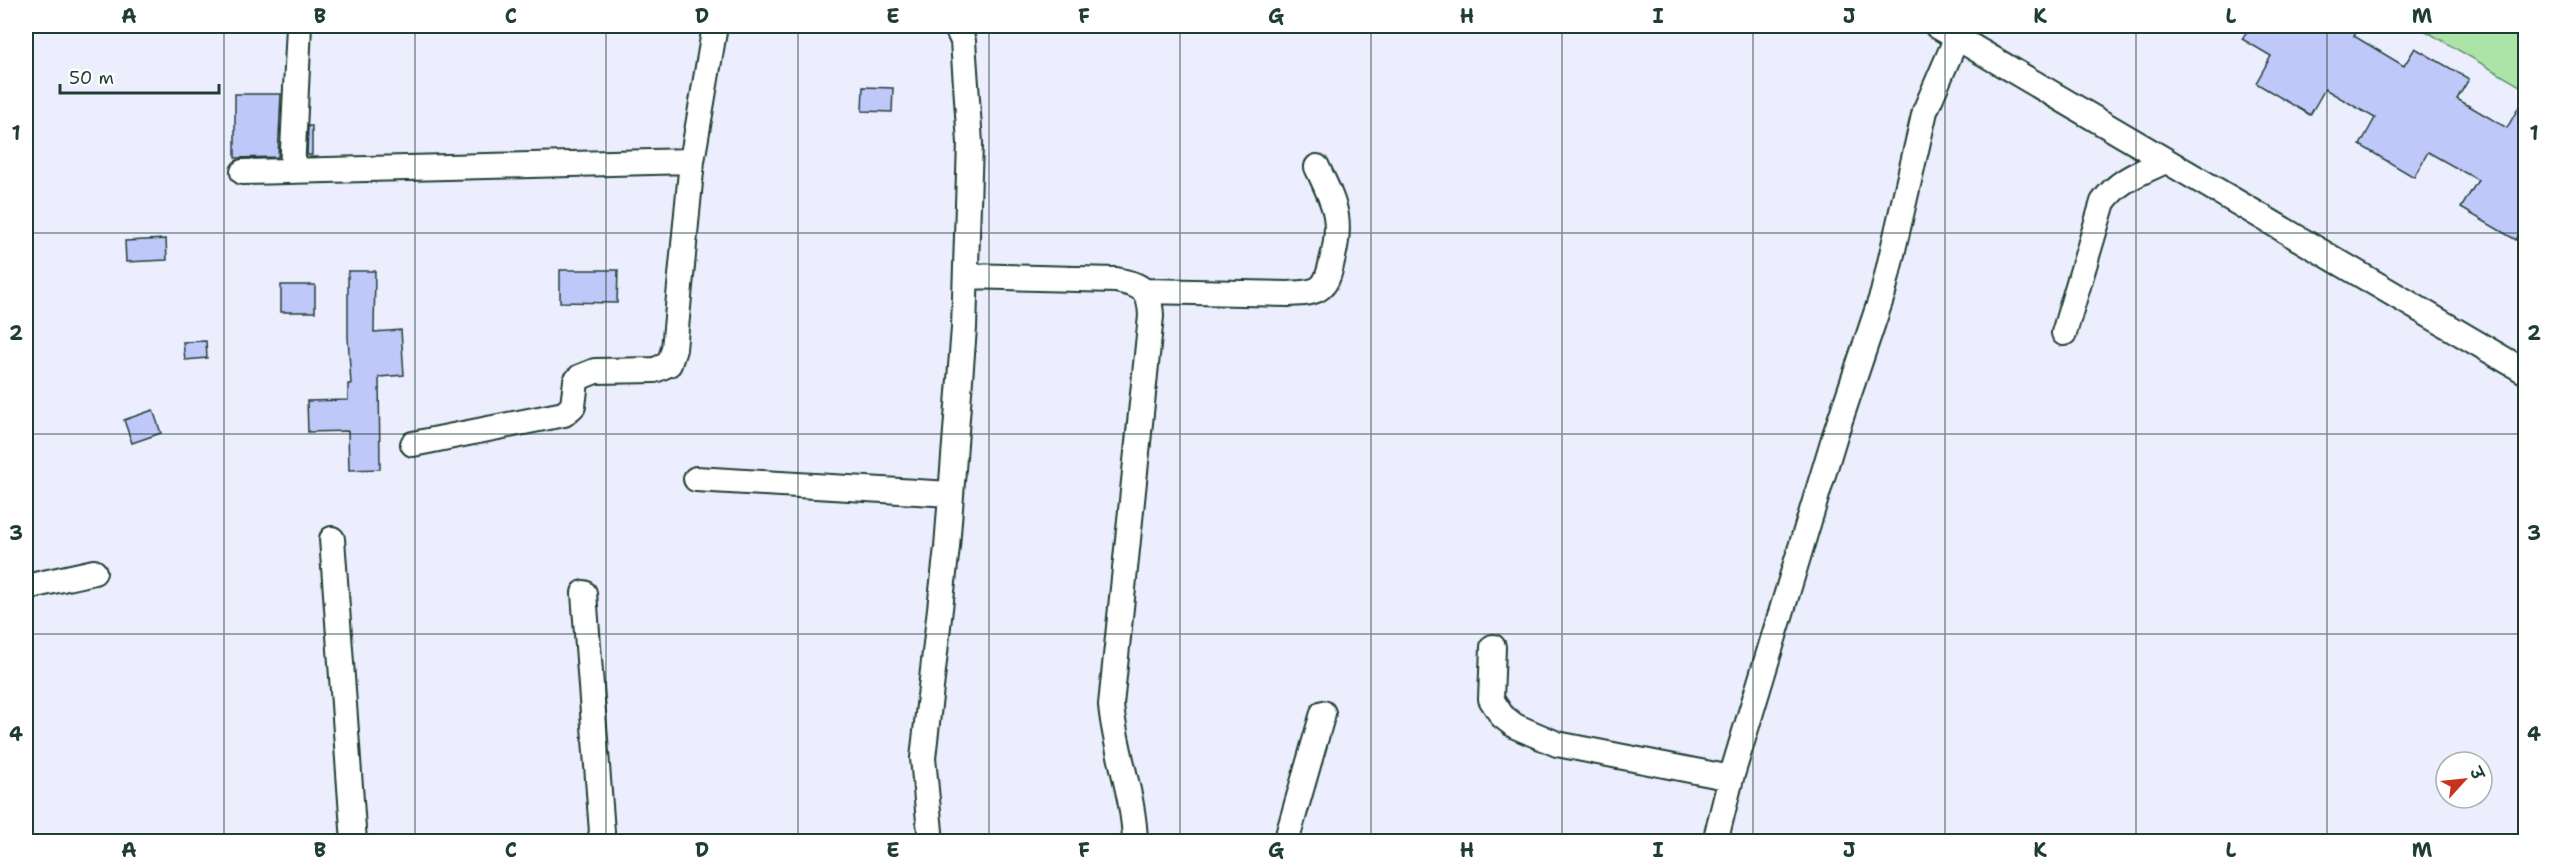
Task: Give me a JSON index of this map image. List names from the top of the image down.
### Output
{
  "scale_bar": "50 m",
  "north": "top right",
  "grid": {
    "columns": [
      "A",
      "B",
      "C",
      "D",
      "E",
      "F",
      "G",
      "H",
      "I",
      "J",
      "K",
      "L",
      "M"
    ],
    "rows": [
      "1",
      "2",
      "3",
      "4"
    ]
  }
}
